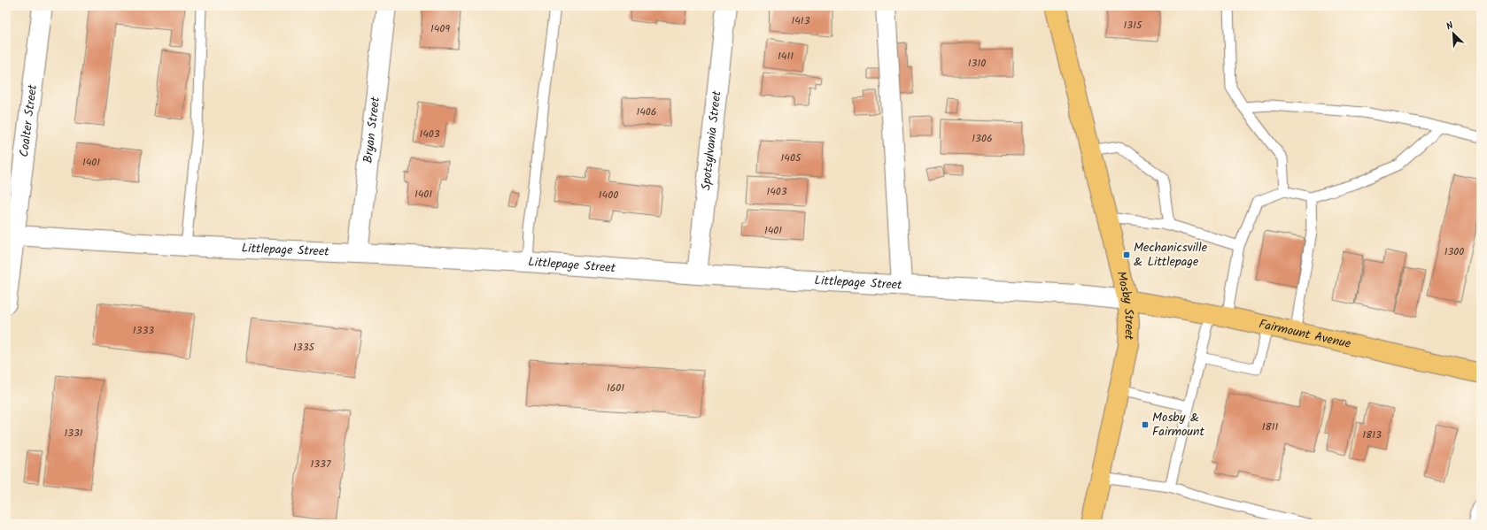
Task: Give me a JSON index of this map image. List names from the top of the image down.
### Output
{
  "streets": {
    "main road": ["Mosby Street", "Fairmount Avenue"],
    "street": [
      "Coalter Street",
      "Bryan Street",
      "Spotsylvania Street",
      "Littlepage Street"
    ]
  },
  "crossings": [
    ["Coalter Street", "Littlepage Street"],
    ["Bryan Street", "Littlepage Street"],
    ["Spotsylvania Street", "Littlepage Street"],
    ["Littlepage Street", "Mosby Street"],
    ["Littlepage Street", "Fairmount Avenue"],
    ["Mosby Street", "Fairmount Avenue"]
  ],
  "places": {
    "transit": ["Mechanicsville & Littlepage", "Mosby & Fairmount"]
  },
  "house_numbers": [
    "1413",
    "1315",
    "1409",
    "1411",
    "1310",
    "1406",
    "1403",
    "1306",
    "1405",
    "1401",
    "1403",
    "1401",
    "1400",
    "1401",
    "1300",
    "1333",
    "1335",
    "1601",
    "1811",
    "1331",
    "1813",
    "1337"
  ],
  "north": "top left"
}
